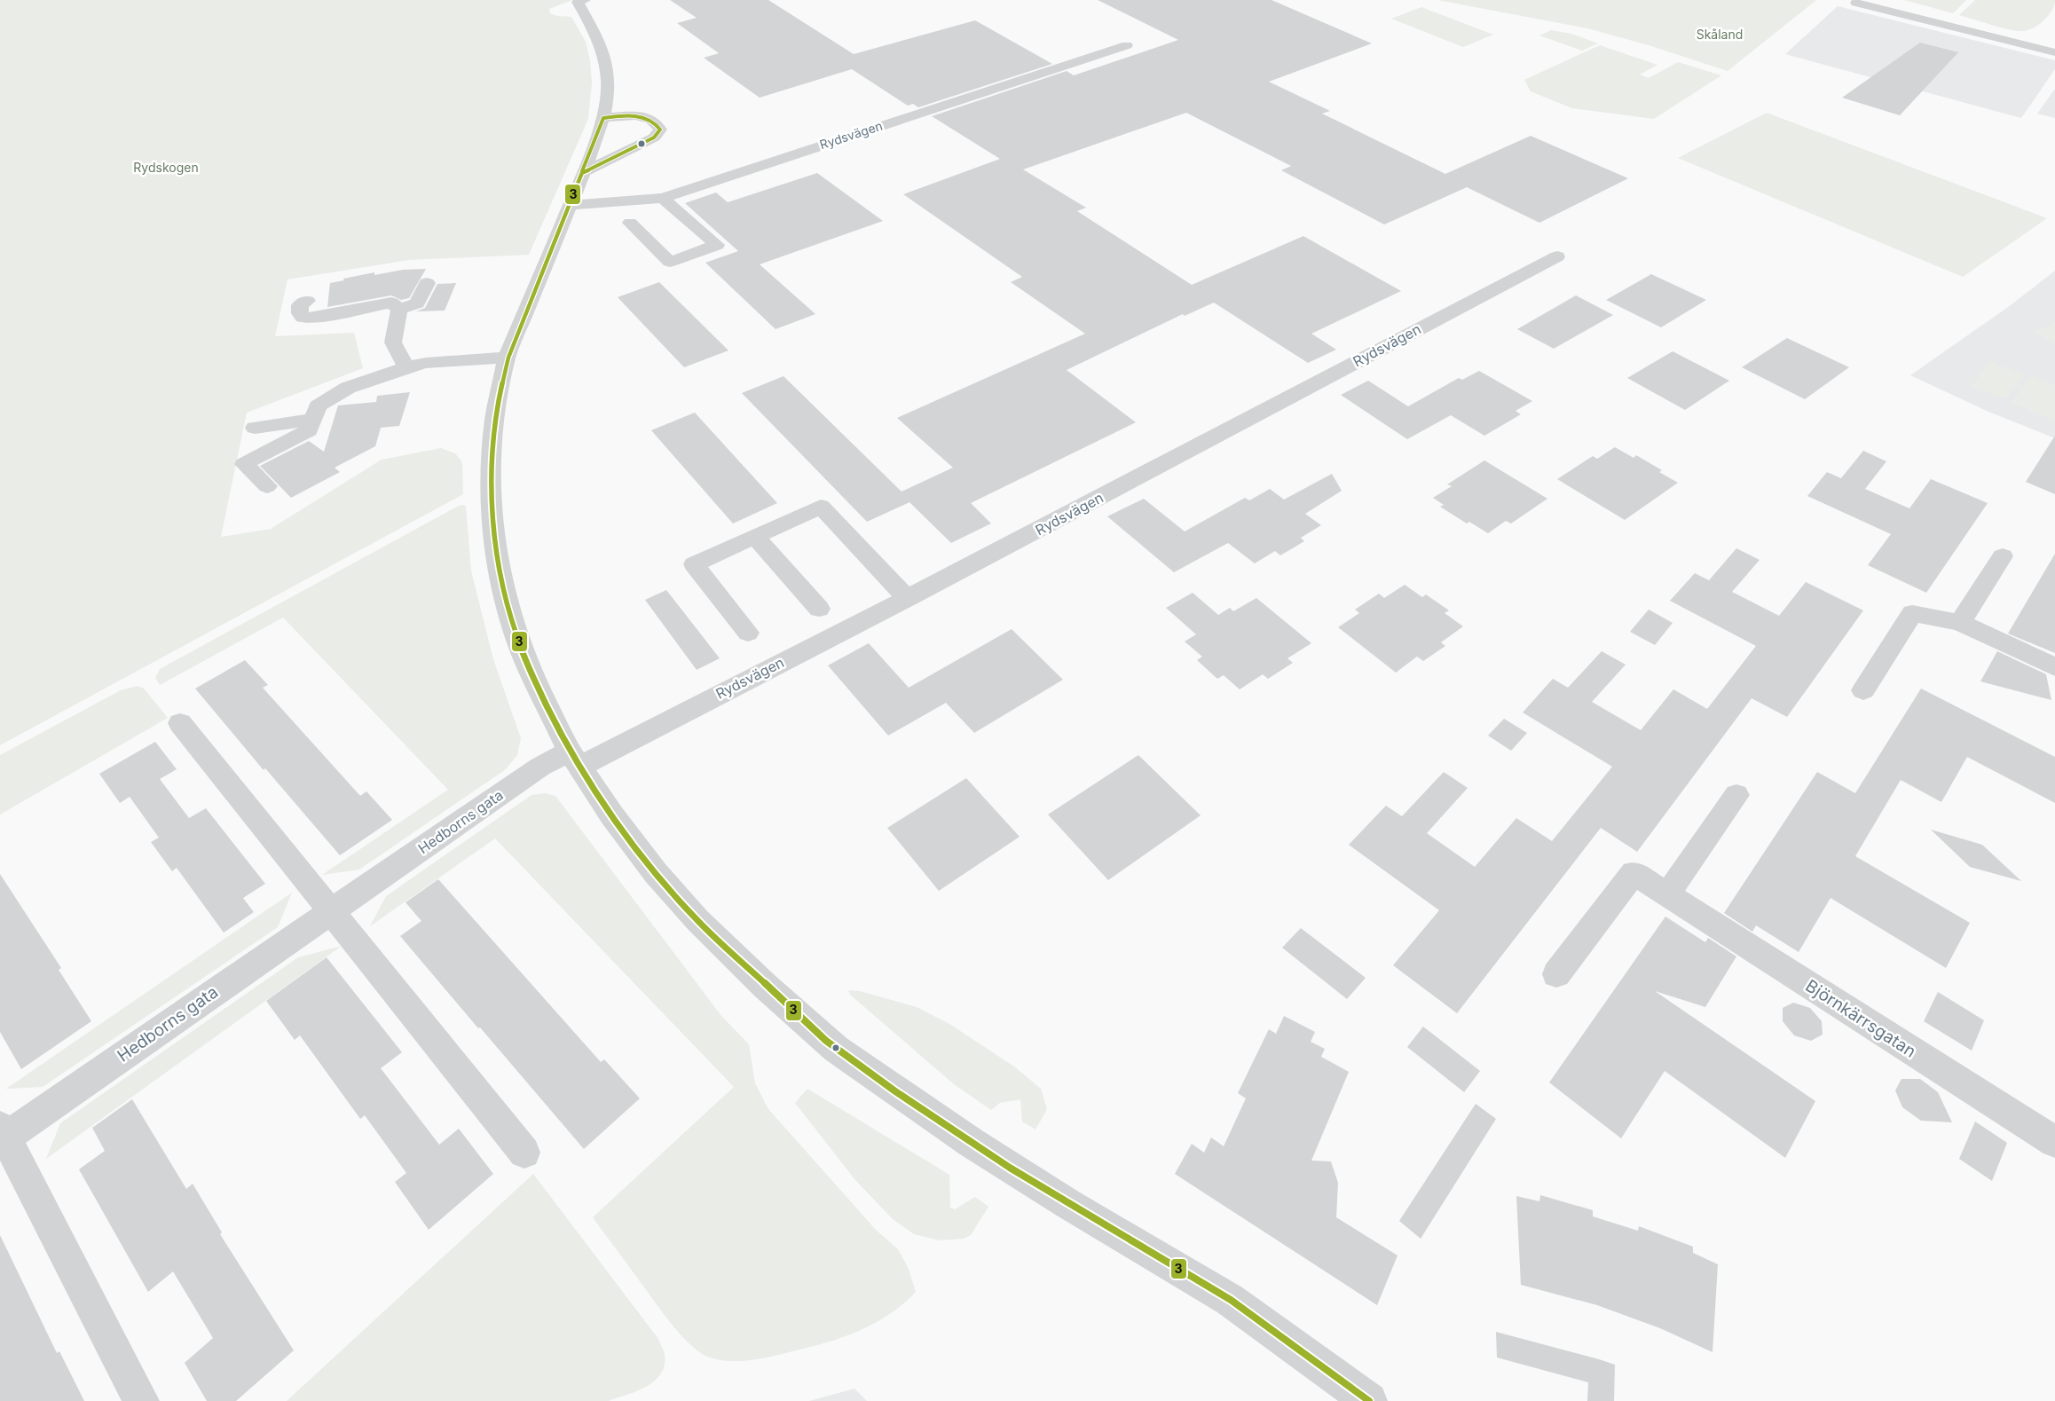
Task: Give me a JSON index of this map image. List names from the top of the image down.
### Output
{
  "streets": {
    "street": ["Rydsvägen", "Hedborns gata", "Björnkärrsgatan"]
  },
  "crossings": [
    ["Rydsvägen", "Hedborns gata"]
  ],
  "parks": ["Skåland", "Rydskogen"],
  "lines": ["transit line 3"]
}
